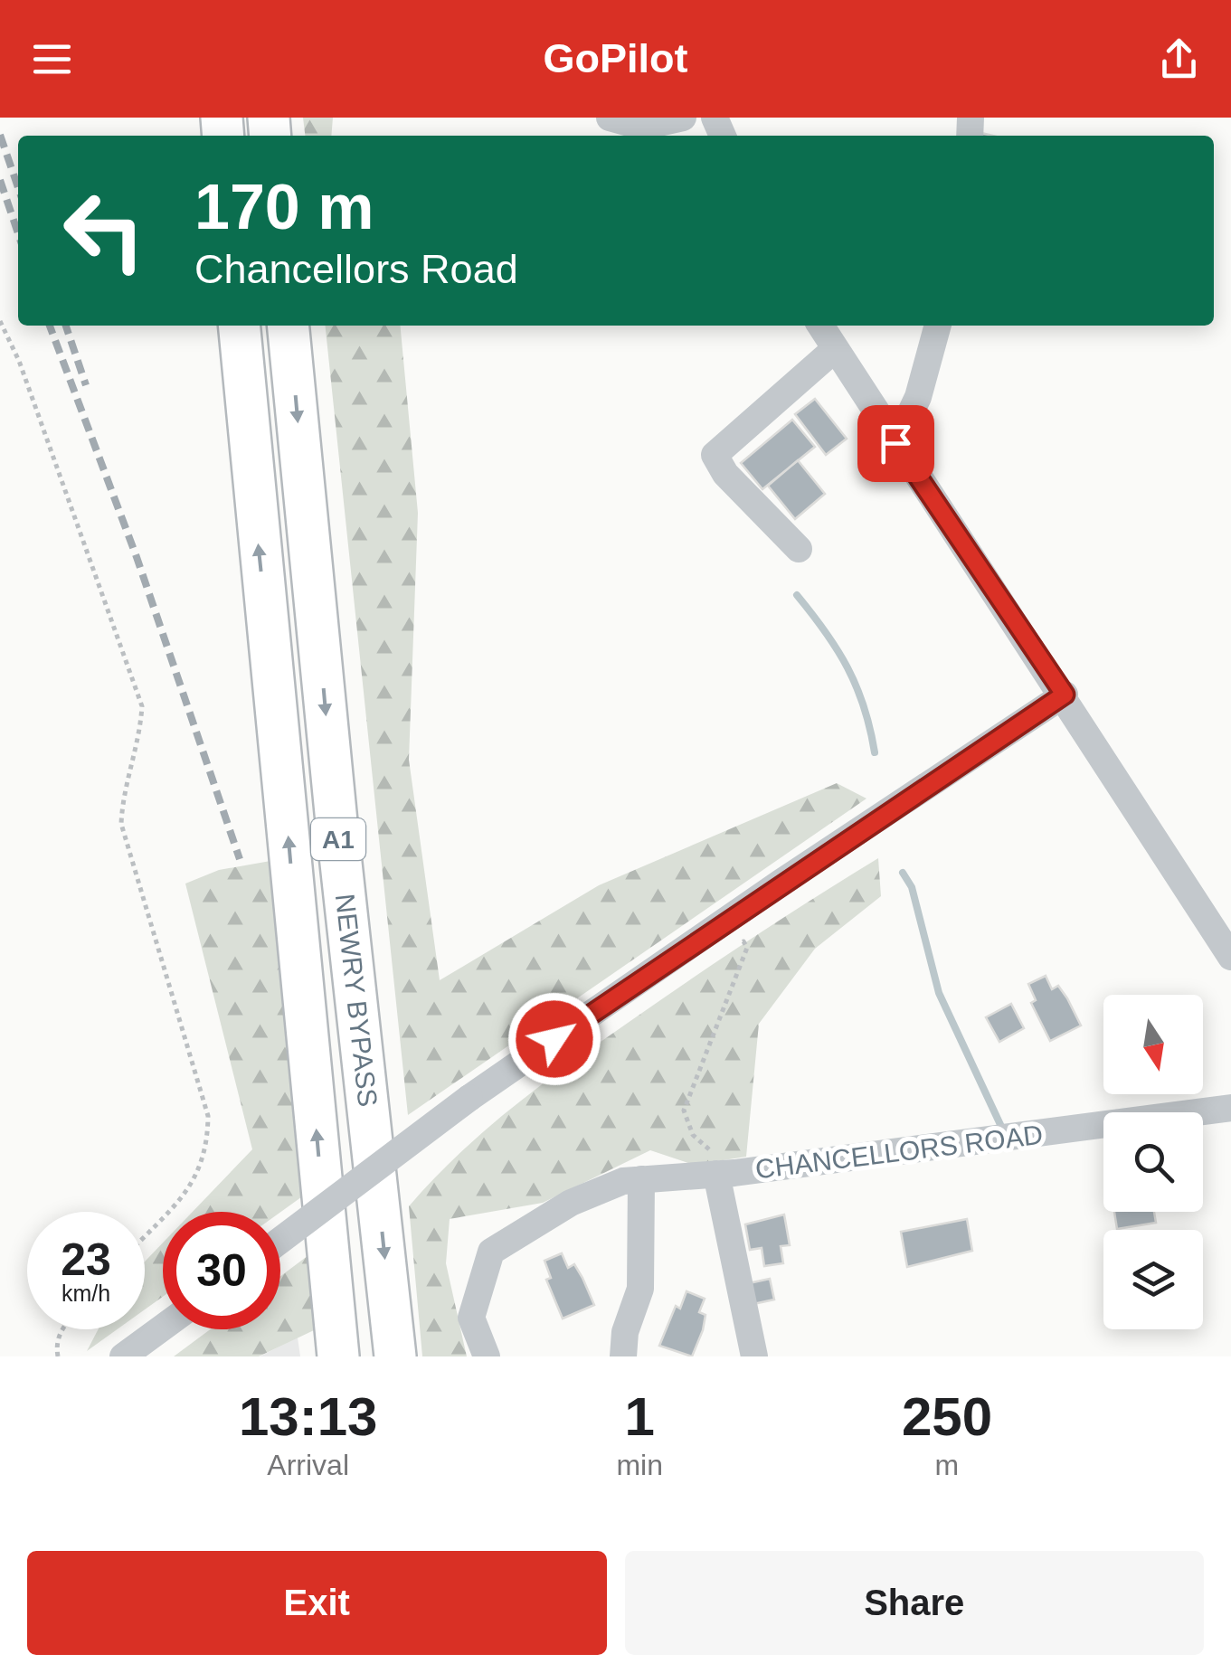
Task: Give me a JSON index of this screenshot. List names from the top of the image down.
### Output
{
  "streets": {
    "highway": ["A1", "NEWRY BYPASS"],
    "street": ["CHANCELLORS ROAD"]
  },
  "north": "bottom",
  "page": {
    "header": "GoPilot",
    "turn": ["170 m", "Chancellors Road"],
    "speed": "23 km/h",
    "limit": "30",
    "eta": [
      "13:13",
      "Arrival",
      "1",
      "min",
      "250",
      "m"
    ],
    "buttons": ["Exit", "Share"]
  }
}
